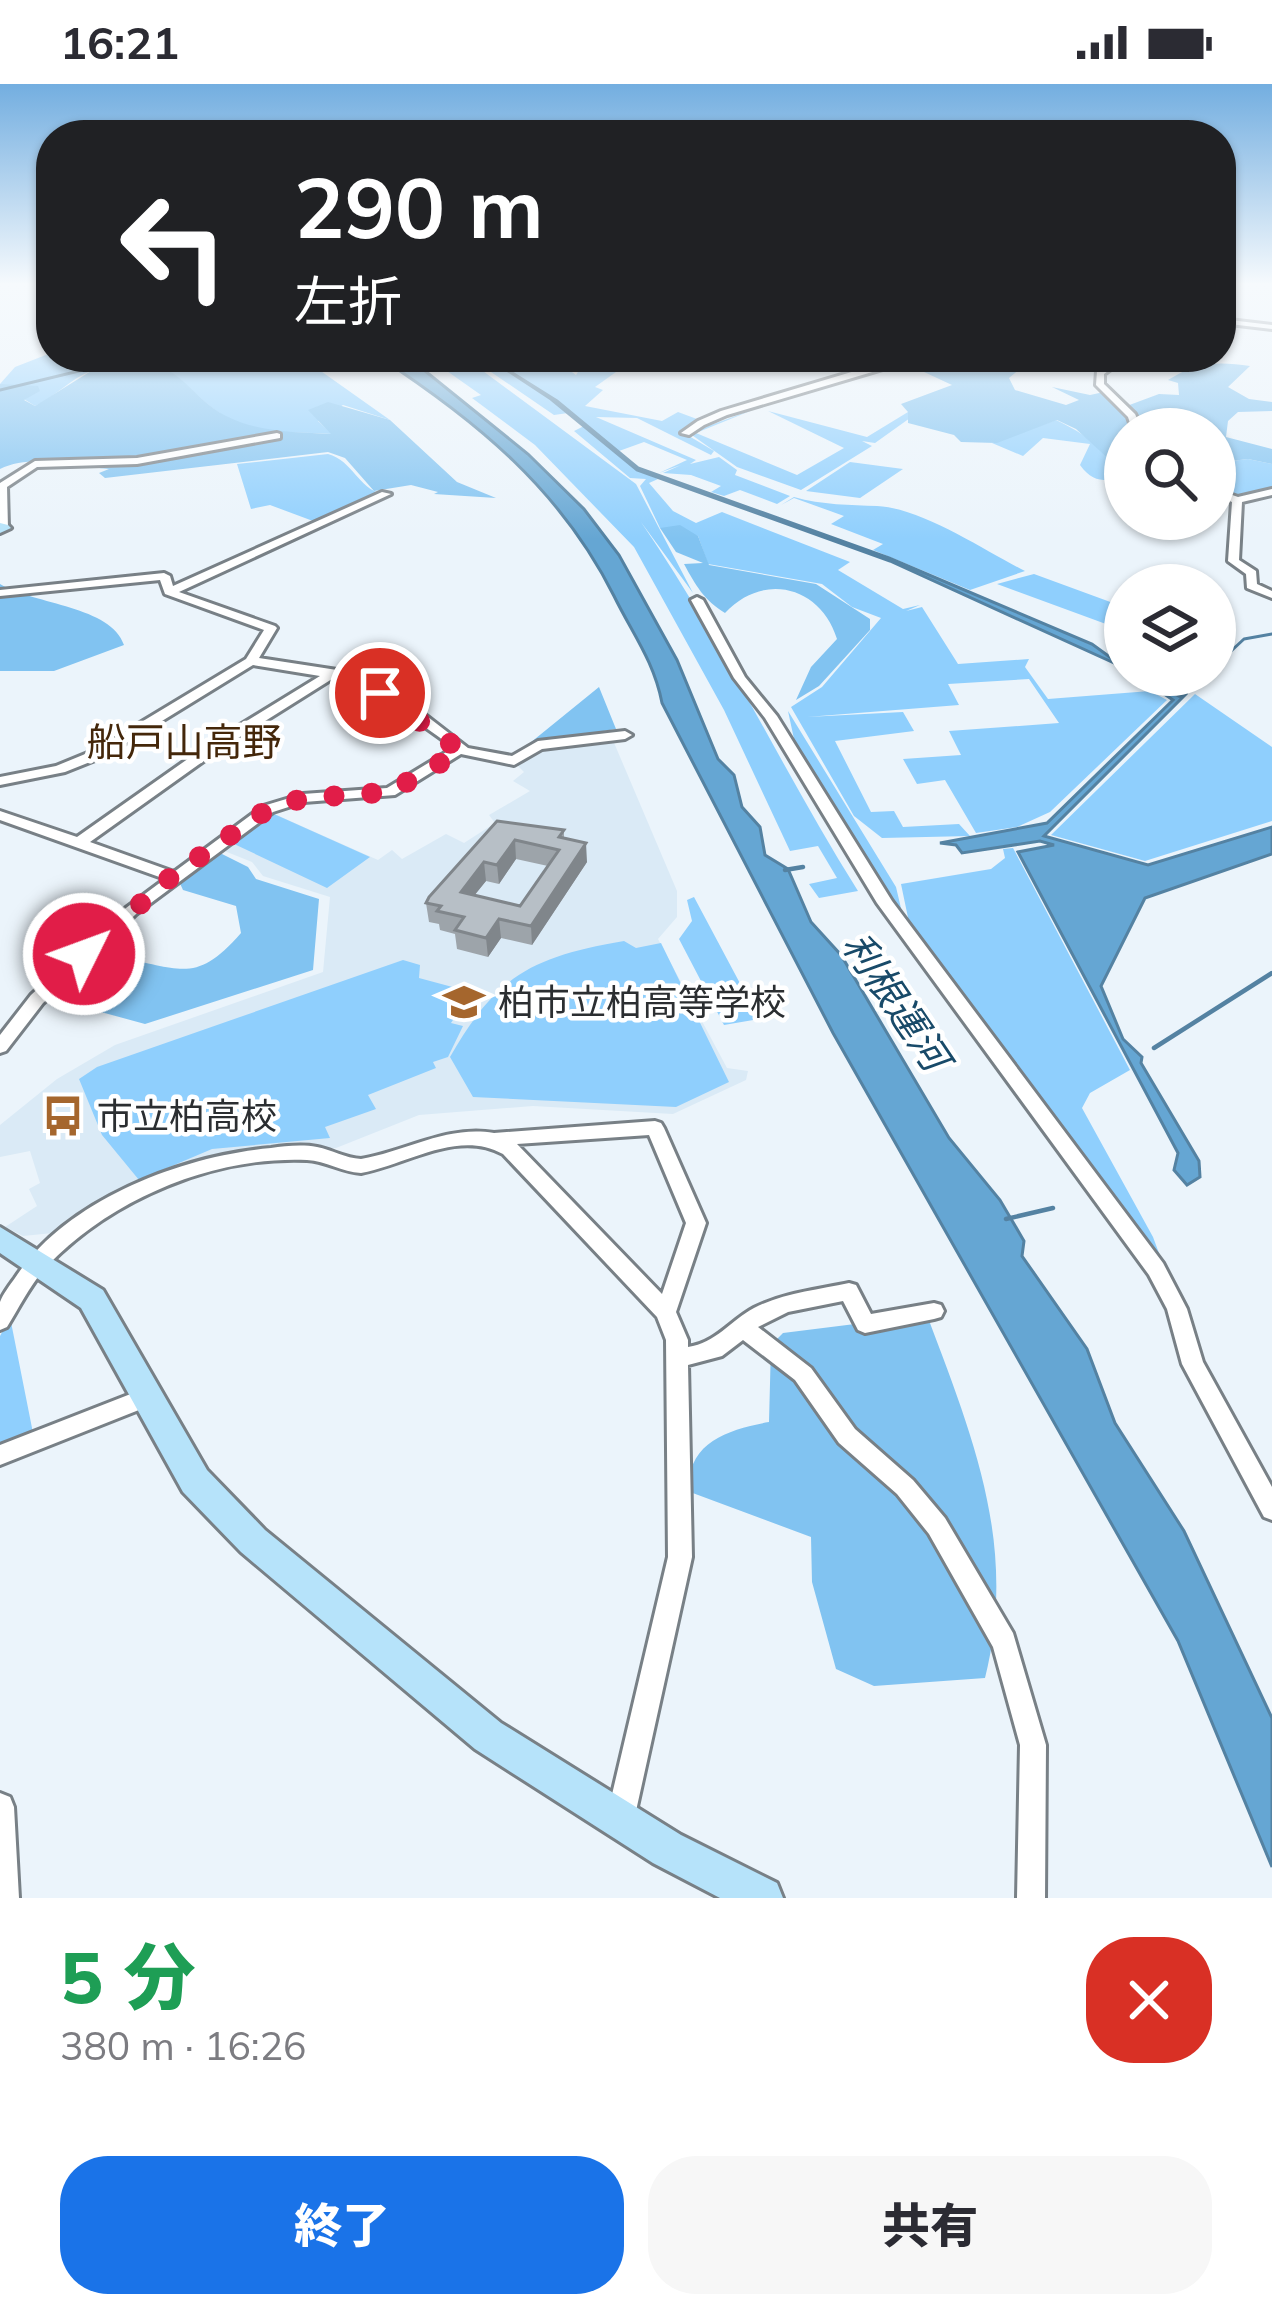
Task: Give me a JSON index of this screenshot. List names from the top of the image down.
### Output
{
  "districts": ["船戸山高野"],
  "water": ["利根運河"],
  "places": {
    "school or university": ["柏市立柏高等学校"],
    "bus stop": ["市立柏高校"]
  },
  "page": {
    "status": "16:21",
    "turn": ["290 m", "左折"],
    "heading": ["5 分", "380 m · 16:26"],
    "buttons": ["終了", "共有"]
  }
}
